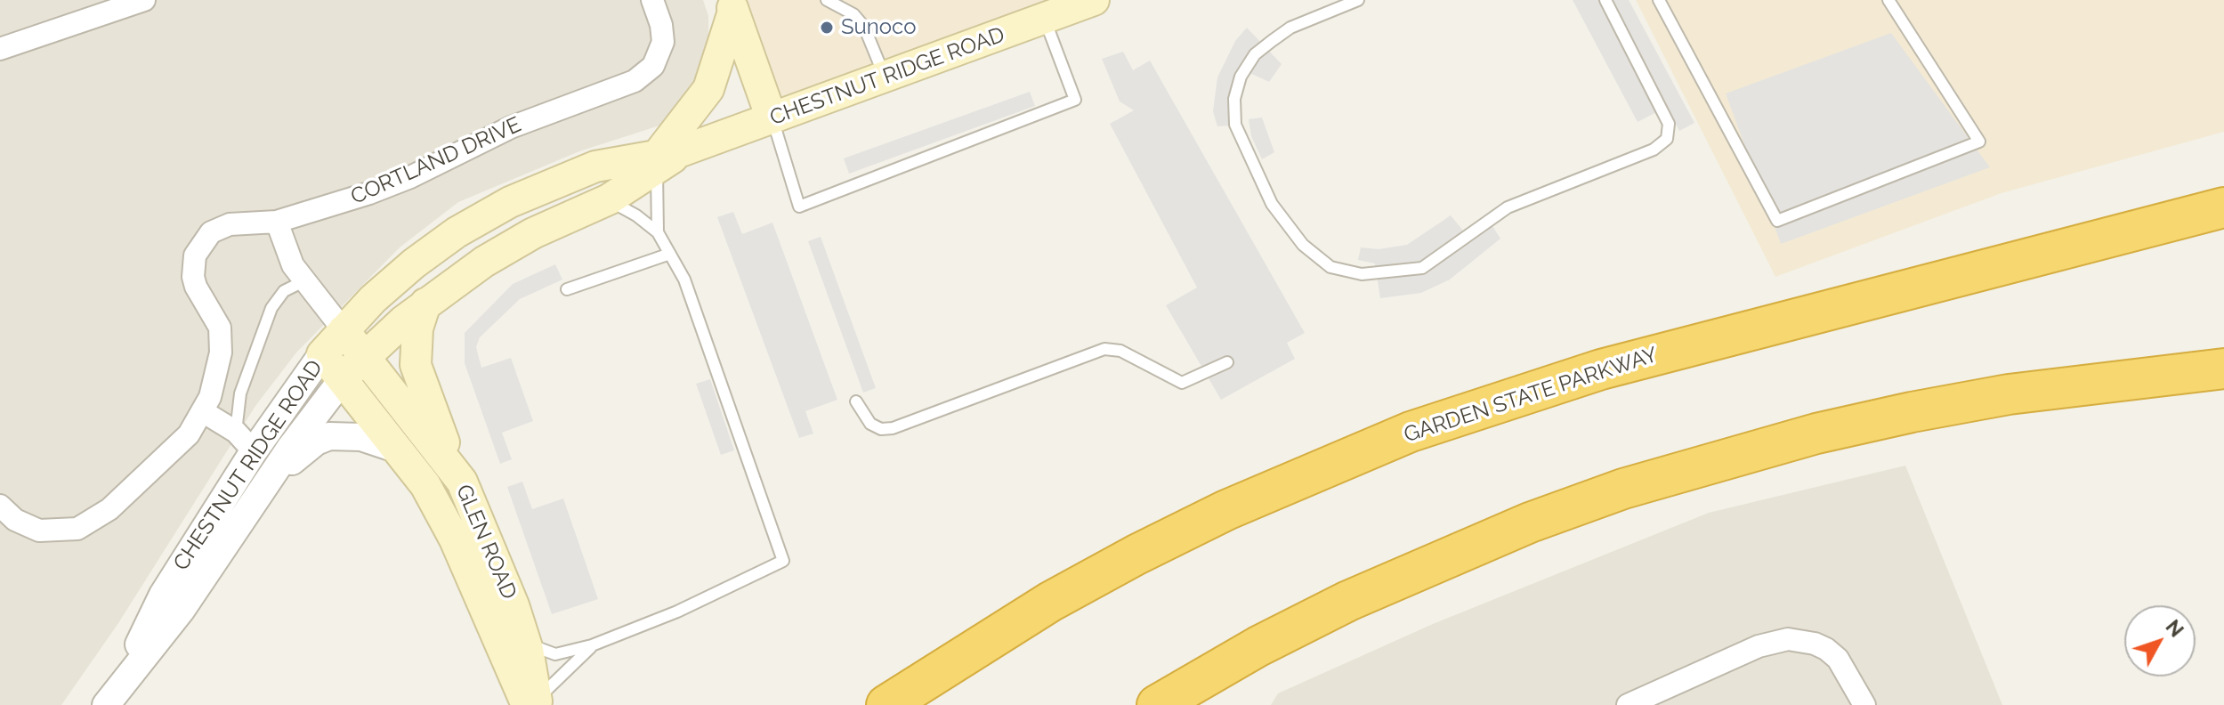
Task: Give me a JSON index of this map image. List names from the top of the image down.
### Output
{
  "streets": {
    "highway": ["GARDEN STATE PARKWAY"],
    "main road": ["CHESTNUT RIDGE ROAD", "GLEN ROAD"],
    "street": ["CORTLAND DRIVE"]
  },
  "crossings": [
    ["CHESTNUT RIDGE ROAD", "GLEN ROAD"]
  ],
  "places": ["Sunoco"],
  "north": "top right"
}
